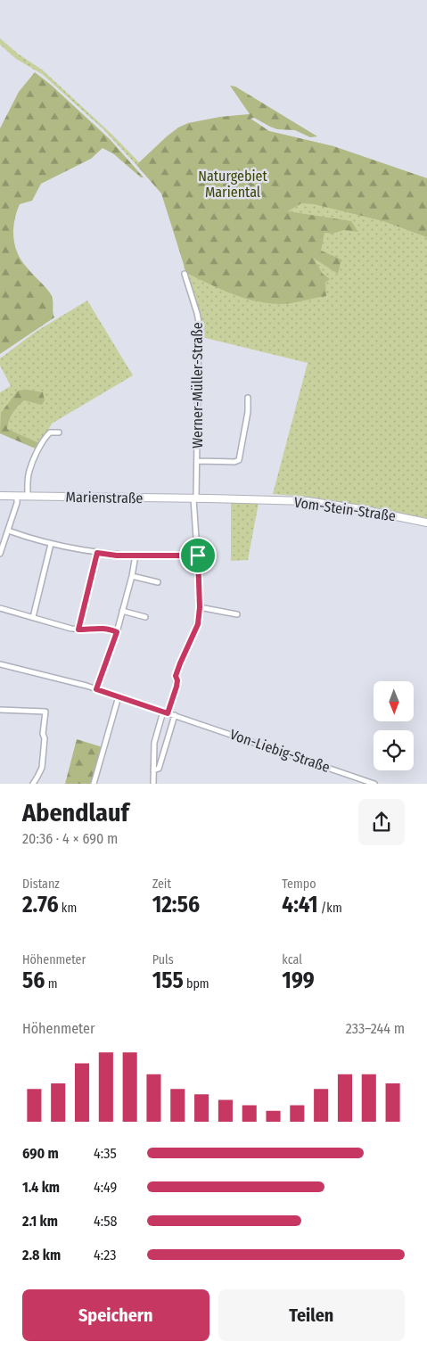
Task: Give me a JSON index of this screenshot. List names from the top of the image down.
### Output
{
  "streets": {
    "main road": ["Marienstraße", "Vom-Stein-Straße"],
    "street": ["Werner-Müller-Straße", "Von-Liebig-Straße"]
  },
  "crossings": [
    ["Werner-Müller-Straße", "Marienstraße"],
    ["Werner-Müller-Straße", "Von-Liebig-Straße"],
    ["Marienstraße", "Vom-Stein-Straße"]
  ],
  "parks": ["Naturgebiet Mariental"],
  "north": "bottom",
  "page": {
    "heading": ["Abendlauf", "20:36 · 4 × 690 m"],
    "stats": [
      ["Distanz", "2.76 km"],
      ["Zeit", "12:56"],
      ["Tempo", "4:41 /km"],
      ["Höhenmeter", "56 m"],
      ["Puls", "155 bpm"],
      ["kcal", "199"]
    ],
    "chart": ["Höhenmeter", "233–244 m"],
    "list": [
      {
        "name": "690 m",
        "note": "4:35"
      },
      {
        "name": "1.4 km",
        "note": "4:49"
      },
      {
        "name": "2.1 km",
        "note": "4:58"
      },
      {
        "name": "2.8 km",
        "note": "4:23"
      }
    ],
    "buttons": ["Speichern", "Teilen"]
  }
}
